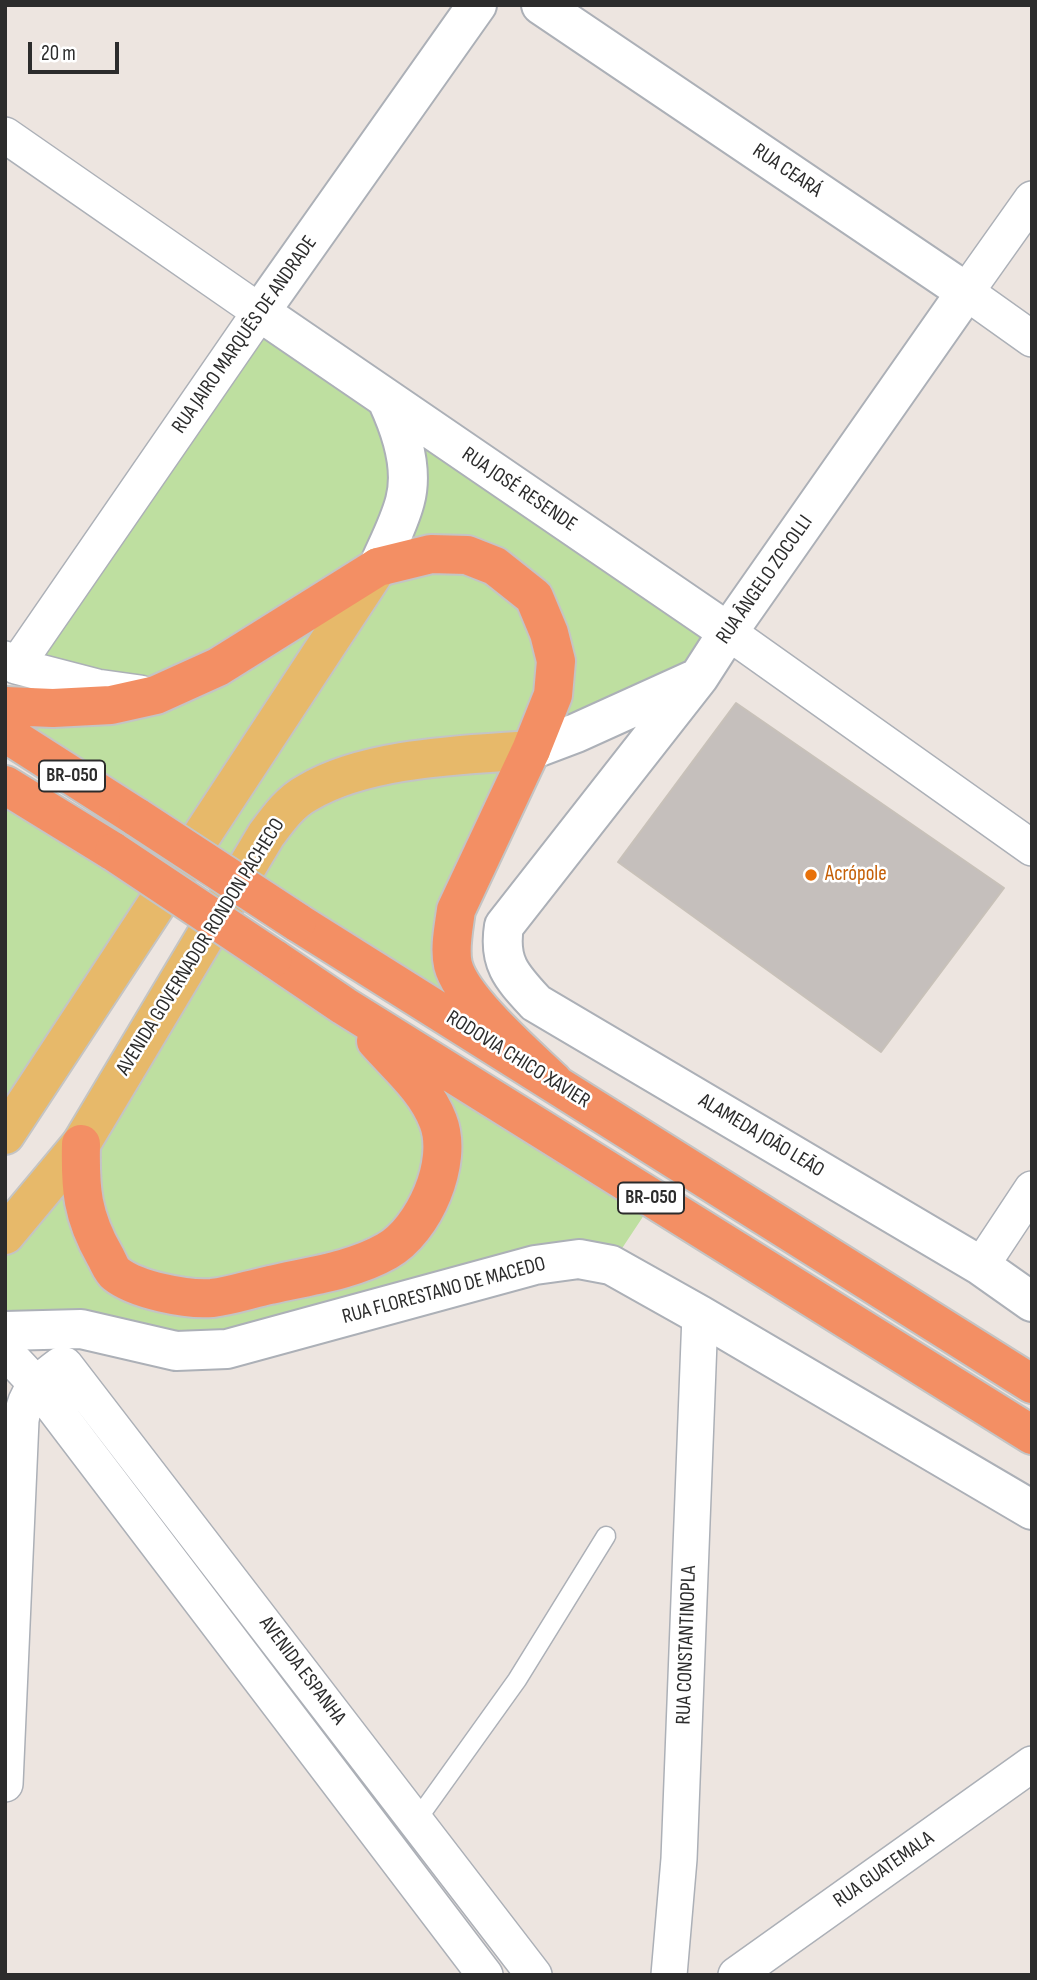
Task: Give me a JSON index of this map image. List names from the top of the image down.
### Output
{
  "streets": {
    "highway": ["BR-050", "RODOVIA CHICO XAVIER"],
    "main road": [
      "RUA CEARÁ",
      "RUA JAIRO MARQUÊS DE ANDRADE",
      "RUA JOSÉ RESENDE",
      "RUA ÂNGELO ZOCOLLI",
      "AVENIDA GOVERNADOR RONDON PACHECO",
      "ALAMEDA JOÃO LEÃO",
      "RUA FLORESTANO DE MACEDO"
    ],
    "street": ["RUA CONSTANTINOPLA", "AVENIDA ESPANHA", "RUA GUATEMALA"]
  },
  "crossings": [
    ["RUA CEARÁ", "RUA ÂNGELO ZOCOLLI"],
    ["RUA JAIRO MARQUÊS DE ANDRADE", "RUA JOSÉ RESENDE"],
    ["RUA JOSÉ RESENDE", "RUA ÂNGELO ZOCOLLI"],
    ["RUA ÂNGELO ZOCOLLI", "AVENIDA GOVERNADOR RONDON PACHECO"],
    ["RUA ÂNGELO ZOCOLLI", "ALAMEDA JOÃO LEÃO"],
    ["RUA FLORESTANO DE MACEDO", "RUA CONSTANTINOPLA"]
  ],
  "places": ["Acrópole"],
  "scale_bar": "20 m"
}
